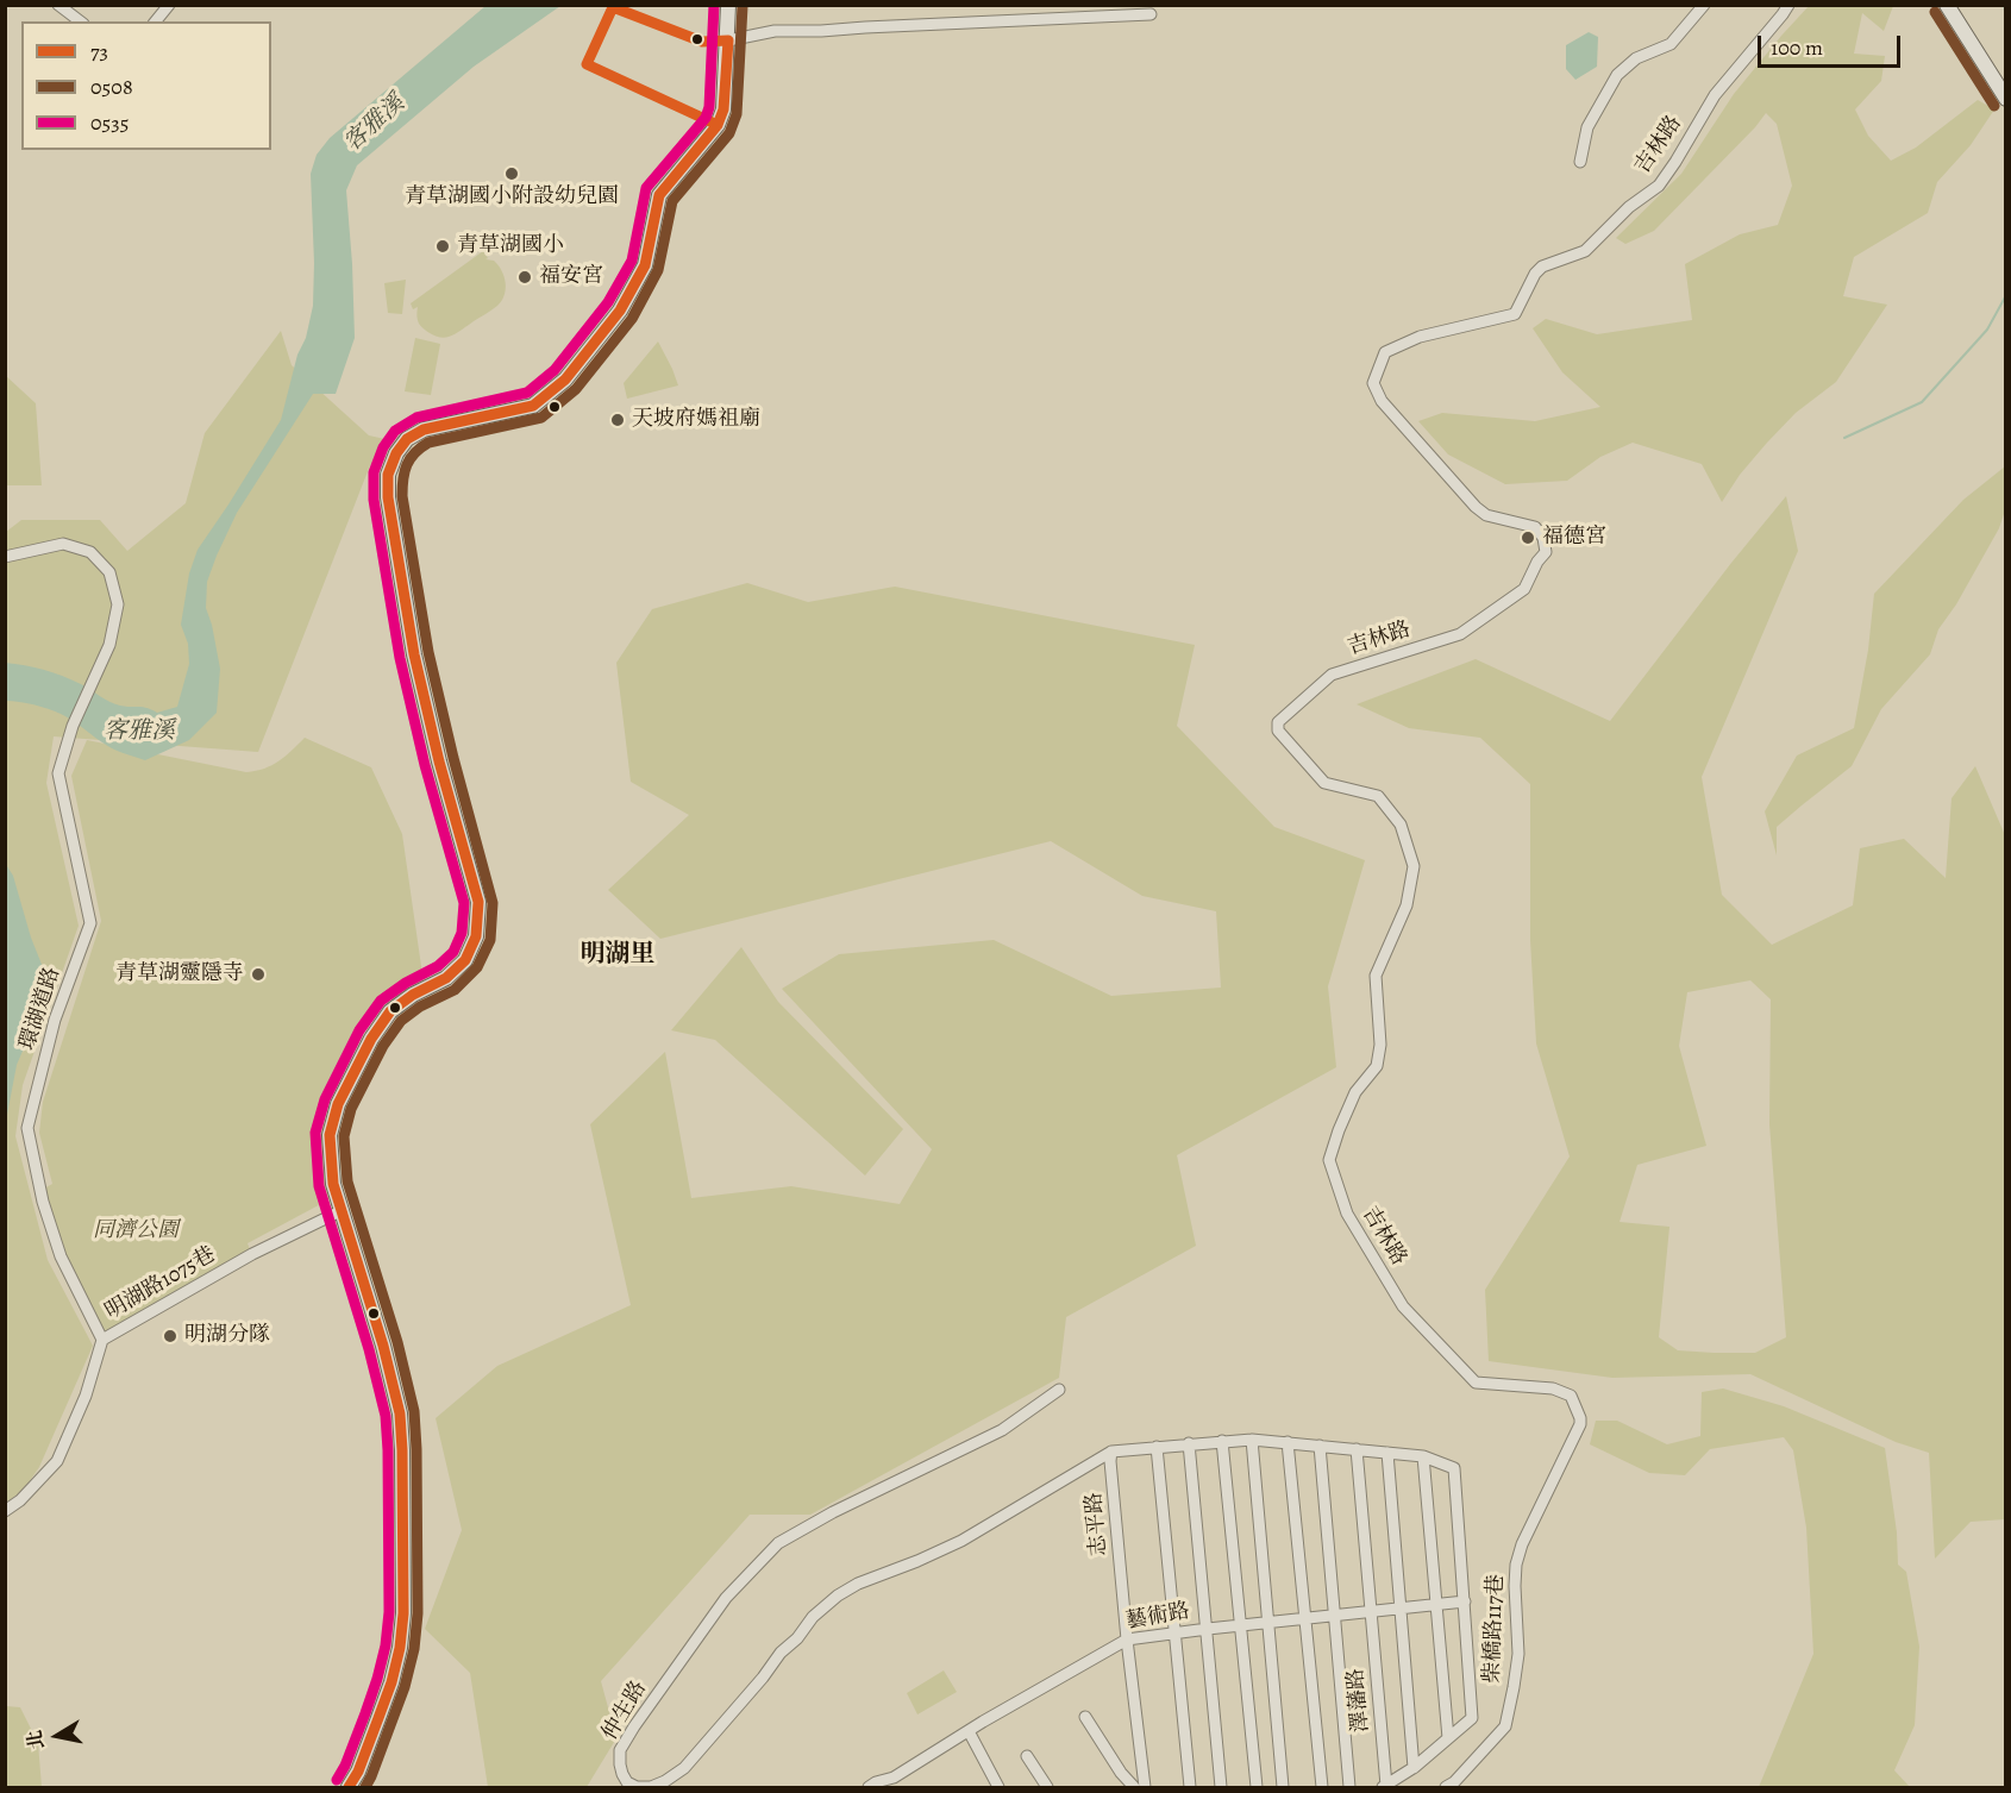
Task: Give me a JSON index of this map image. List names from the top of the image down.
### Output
{
  "streets": {
    "street": [
      "吉林路",
      "環湖道路",
      "明湖路1075巷",
      "志平路",
      "藝術路",
      "柴橋路117巷",
      "澤藩路",
      "仲生路"
    ]
  },
  "crossings": [
    ["吉林路", "柴橋路117巷"],
    ["環湖道路", "明湖路1075巷"],
    ["志平路", "藝術路"],
    ["志平路", "仲生路"],
    ["藝術路", "澤藩路"]
  ],
  "districts": ["明湖里"],
  "water": ["客雅溪"],
  "parks": ["同濟公園"],
  "places": [
    "青草湖國小附設幼兒園",
    "青草湖國小",
    "福安宮",
    "天坡府媽祖廟",
    "福德宮",
    "青草湖靈隱寺",
    "明湖分隊"
  ],
  "lines": ["transit line 0535", "transit line 0508", "transit line 73"],
  "legend": ["73", "0508", "0535"],
  "scale_bar": "100 m",
  "north": "left"
}
